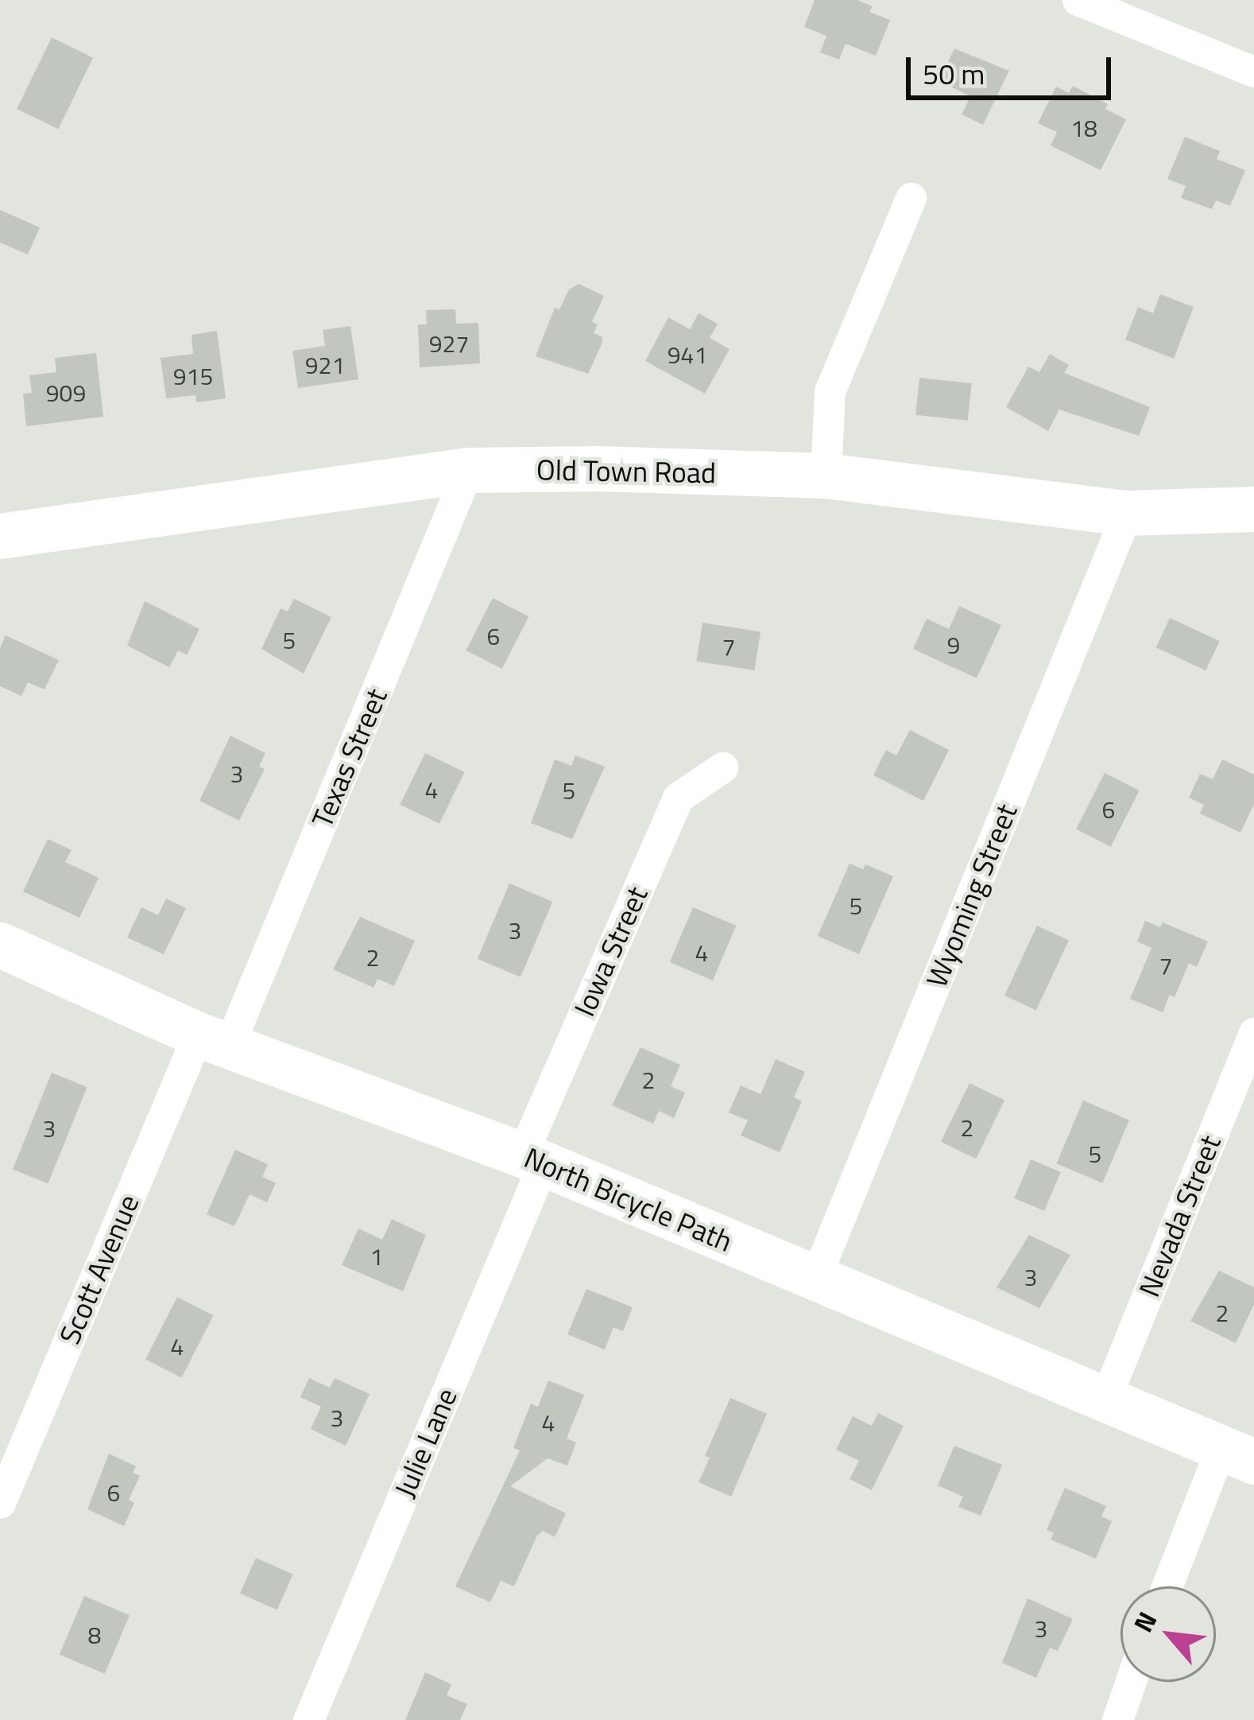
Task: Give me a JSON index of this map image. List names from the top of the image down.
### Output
{
  "streets": {
    "street": [
      "Old Town Road",
      "Texas Street",
      "Wyoming Street",
      "Iowa Street",
      "North Bicycle Path",
      "Nevada Street",
      "Scott Avenue",
      "Julie Lane"
    ]
  },
  "crossings": [
    ["Old Town Road", "Texas Street"],
    ["Old Town Road", "Wyoming Street"],
    ["Texas Street", "North Bicycle Path"],
    ["Texas Street", "Scott Avenue"],
    ["Wyoming Street", "North Bicycle Path"],
    ["Iowa Street", "North Bicycle Path"],
    ["Iowa Street", "Julie Lane"],
    ["North Bicycle Path", "Nevada Street"],
    ["North Bicycle Path", "Scott Avenue"],
    ["North Bicycle Path", "Julie Lane"]
  ],
  "house_numbers": [
    "18",
    "927",
    "941",
    "921",
    "915",
    "909",
    "6",
    "5",
    "9",
    "7",
    "3",
    "4",
    "5",
    "6",
    "5",
    "3",
    "4",
    "2",
    "7",
    "2",
    "2",
    "3",
    "5",
    "1",
    "3",
    "2",
    "4",
    "3",
    "4",
    "6",
    "3",
    "8"
  ],
  "scale_bar": "50 m",
  "north": "top left"
}
